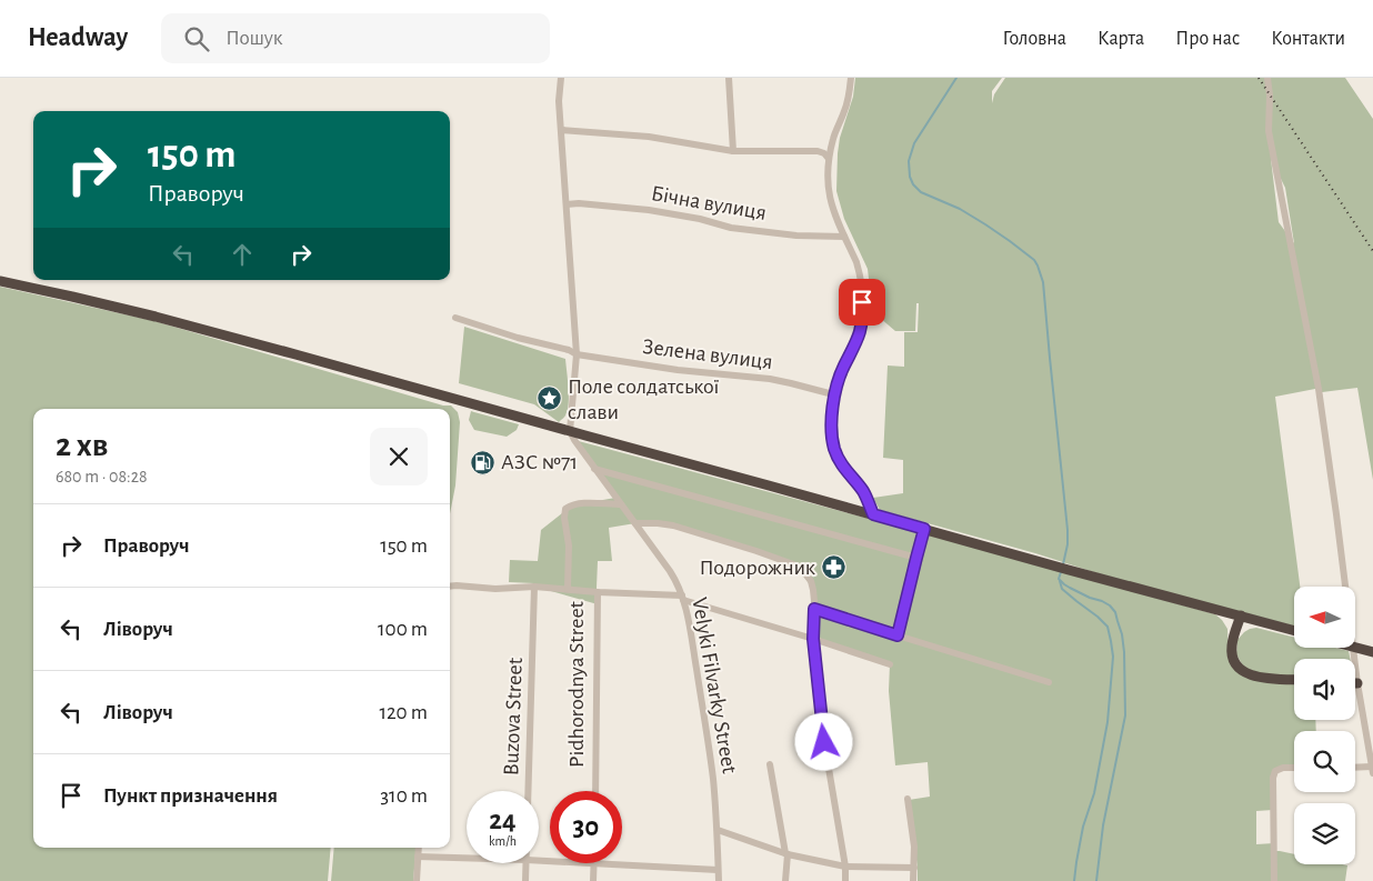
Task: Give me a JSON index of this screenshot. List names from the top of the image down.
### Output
{
  "streets": {
    "street": [
      "Бічна вулиця",
      "Зелена вулиця",
      "Pidhorodnya Street",
      "Velyki Filvarky Street",
      "Buzova Street"
    ]
  },
  "crossings": [
    ["Pidhorodnya Street", "Buzova Street"]
  ],
  "places": {
    "place": ["Поле солдатської слави"],
    "fuel station": ["АЗС №71"],
    "pharmacy": ["Подорожник"]
  },
  "north": "left",
  "page": {
    "header": "Headway",
    "search": "Пошук",
    "nav": [
      "Головна",
      "Карта",
      "Про нас",
      "Контакти"
    ],
    "turn": ["150 m", "Праворуч"],
    "heading": ["2 хв", "680 m · 08:28"],
    "list": [
      {
        "name": "Праворуч",
        "value": "150 m"
      },
      {
        "name": "Ліворуч",
        "value": "100 m"
      },
      {
        "name": "Ліворуч",
        "value": "120 m"
      },
      {
        "name": "Пункт призначення",
        "value": "310 m"
      }
    ],
    "speed": "24 km/h",
    "limit": "30"
  }
}
